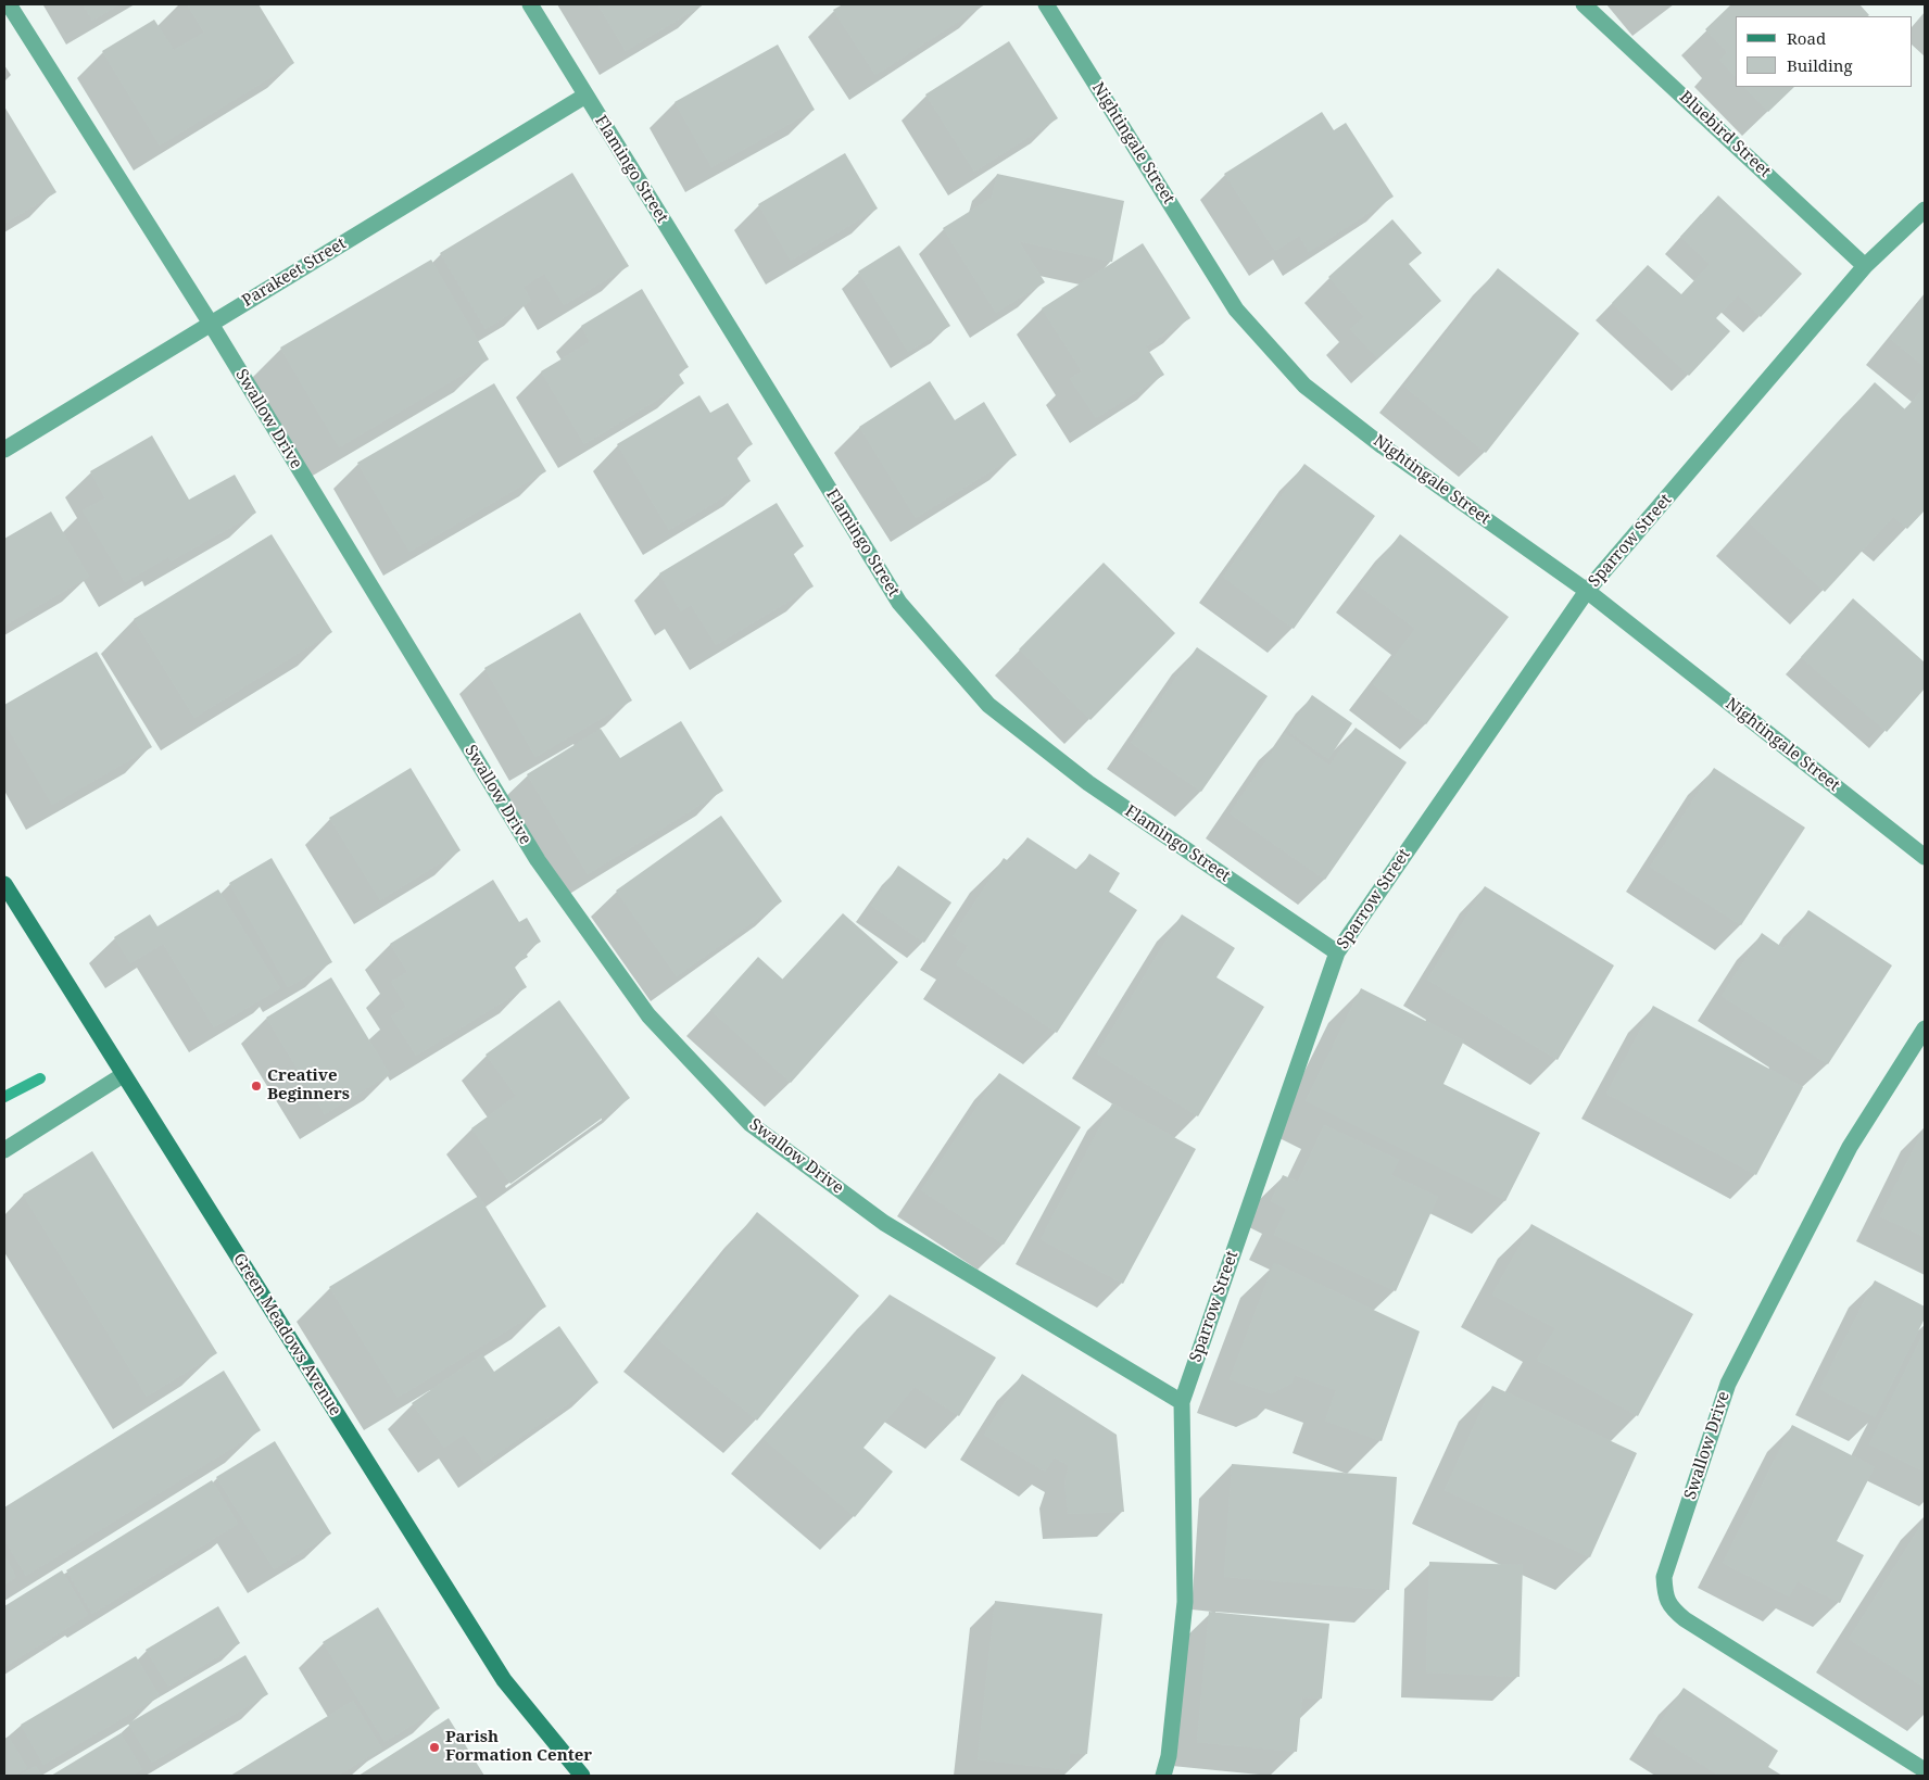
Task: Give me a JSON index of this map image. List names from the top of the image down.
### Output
{
  "streets": {
    "street": [
      "Bluebird Street",
      "Nightingale Street",
      "Flamingo Street",
      "Parakeet Street",
      "Swallow Drive",
      "Sparrow Street",
      "Green Meadows Avenue"
    ]
  },
  "crossings": [
    ["Bluebird Street", "Sparrow Street"],
    ["Nightingale Street", "Sparrow Street"],
    ["Flamingo Street", "Parakeet Street"],
    ["Flamingo Street", "Sparrow Street"],
    ["Parakeet Street", "Swallow Drive"],
    ["Swallow Drive", "Sparrow Street"]
  ],
  "places": ["Creative Beginners", "Parish Formation Center"],
  "legend": ["Road", "Building"]
}
